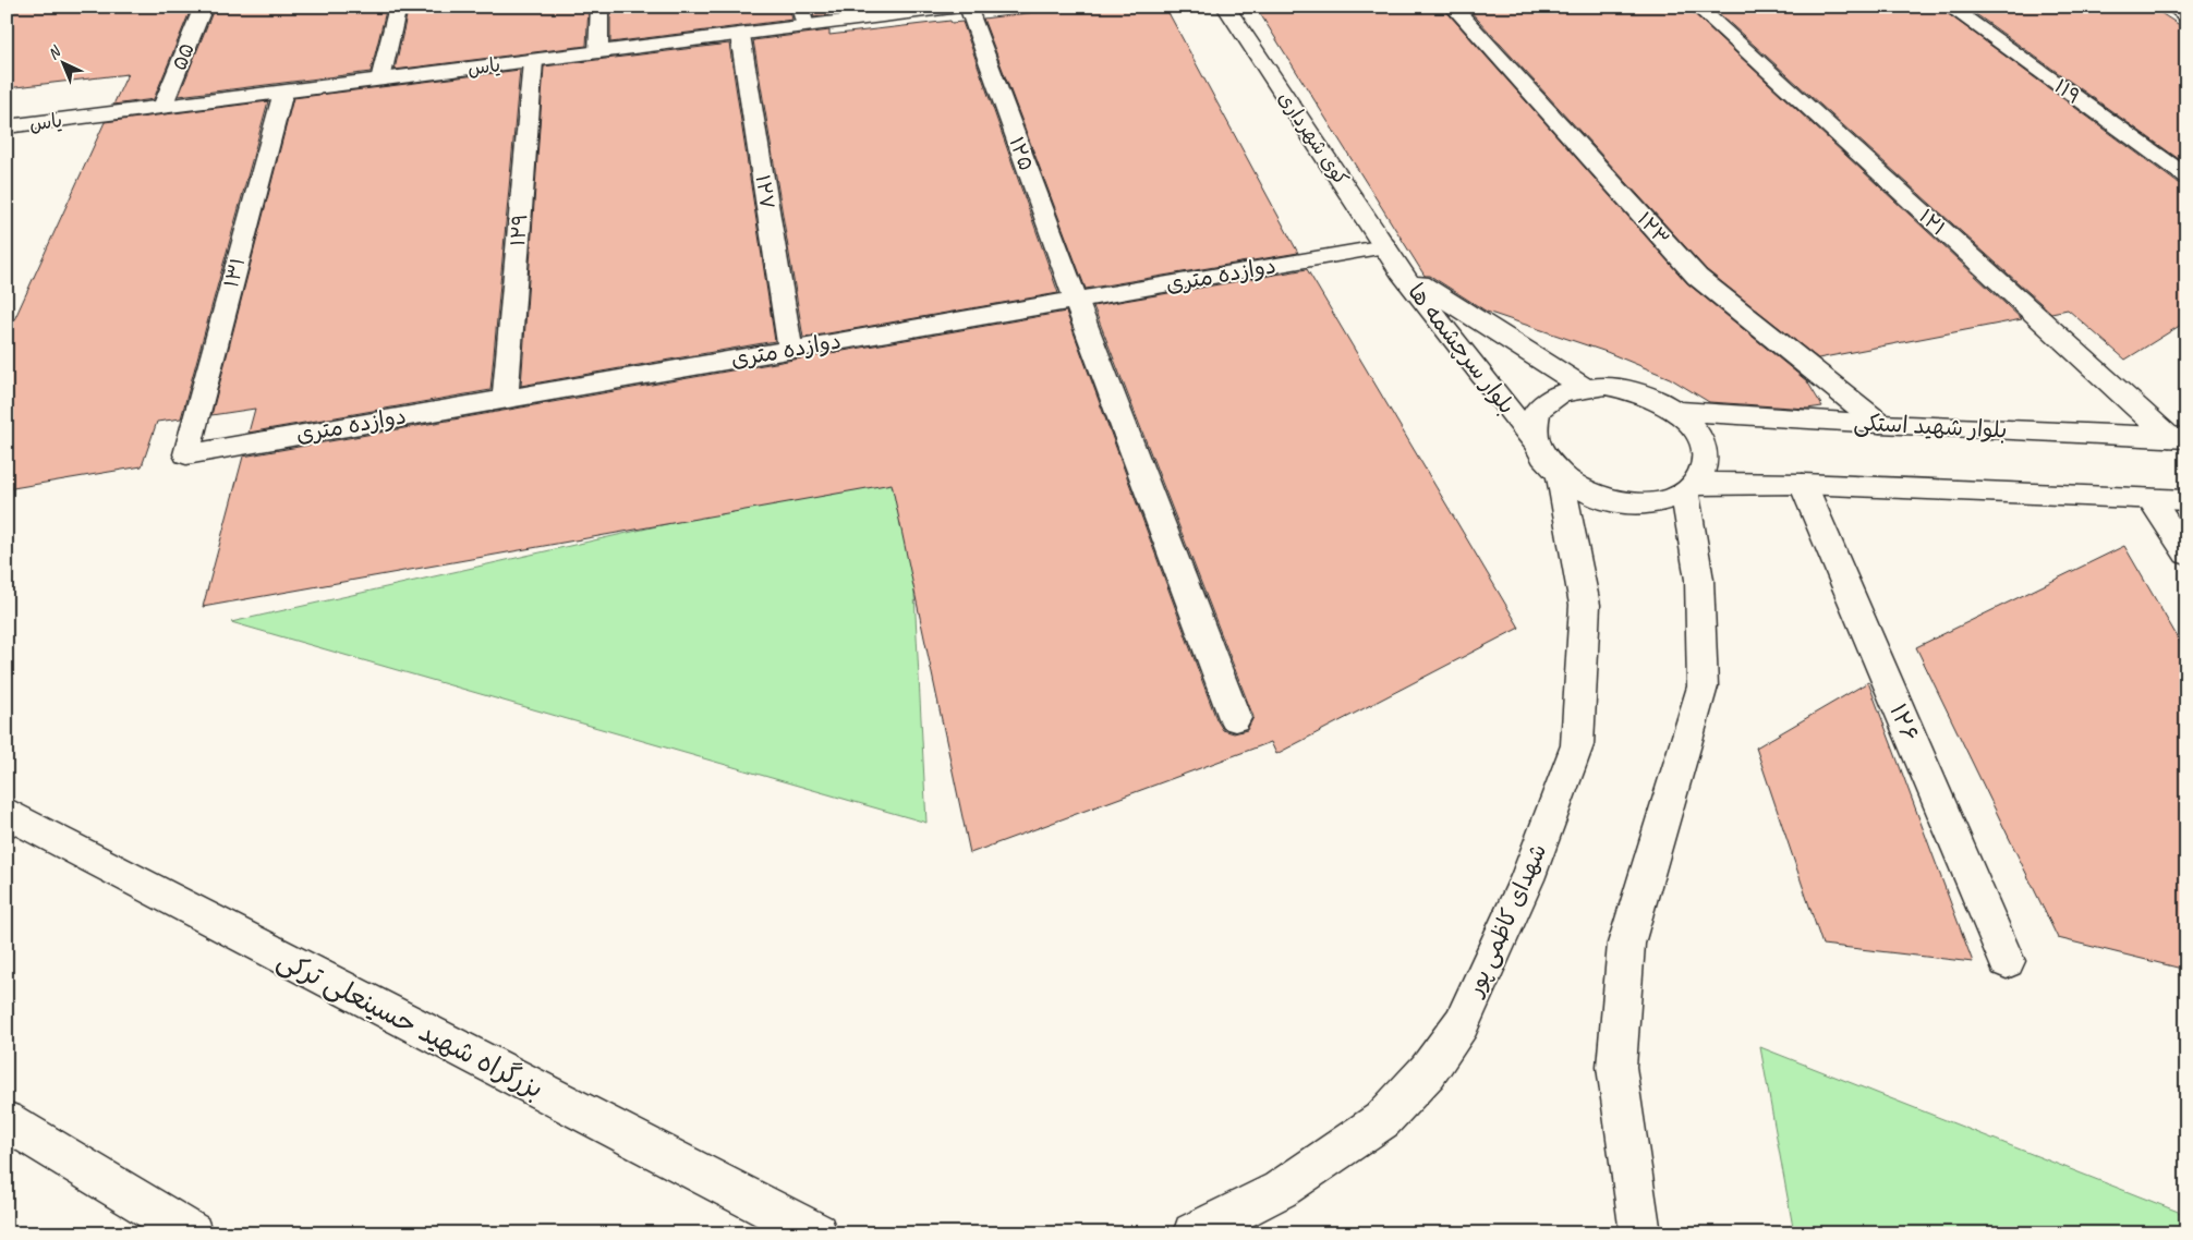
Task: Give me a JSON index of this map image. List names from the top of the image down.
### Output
{
  "streets": {
    "main road": [
      "۵۵",
      "یاس",
      "۱۱۹",
      "کوی شهرداری",
      "۱۲۵",
      "۱۲۷",
      "۱۲۱",
      "۱۲۳",
      "۱۲۹",
      "۱۳۱",
      "دوازده متری",
      "بلوار سرچشمه ها",
      "بلوار شهید استکی",
      "۱۲۶",
      "شهدای کاظمی پور",
      "بزرگراه شهید حسینعلی ترکی"
    ]
  },
  "crossings": [
    ["۵۵", "یاس"],
    ["یاس", "۱۲۷"],
    ["یاس", "۱۲۹"],
    ["یاس", "۱۳۱"],
    ["کوی شهرداری", "دوازده متری"],
    ["کوی شهرداری", "بلوار سرچشمه ها"],
    ["۱۲۵", "دوازده متری"],
    ["۱۲۷", "دوازده متری"],
    ["۱۲۱", "بلوار شهید استکی"],
    ["۱۲۳", "بلوار شهید استکی"],
    ["۱۲۹", "دوازده متری"],
    ["۱۳۱", "دوازده متری"],
    ["بلوار سرچشمه ها", "بلوار شهید استکی"],
    ["بلوار سرچشمه ها", "شهدای کاظمی پور"],
    ["بلوار شهید استکی", "شهدای کاظمی پور"]
  ],
  "north": "top left"
}
